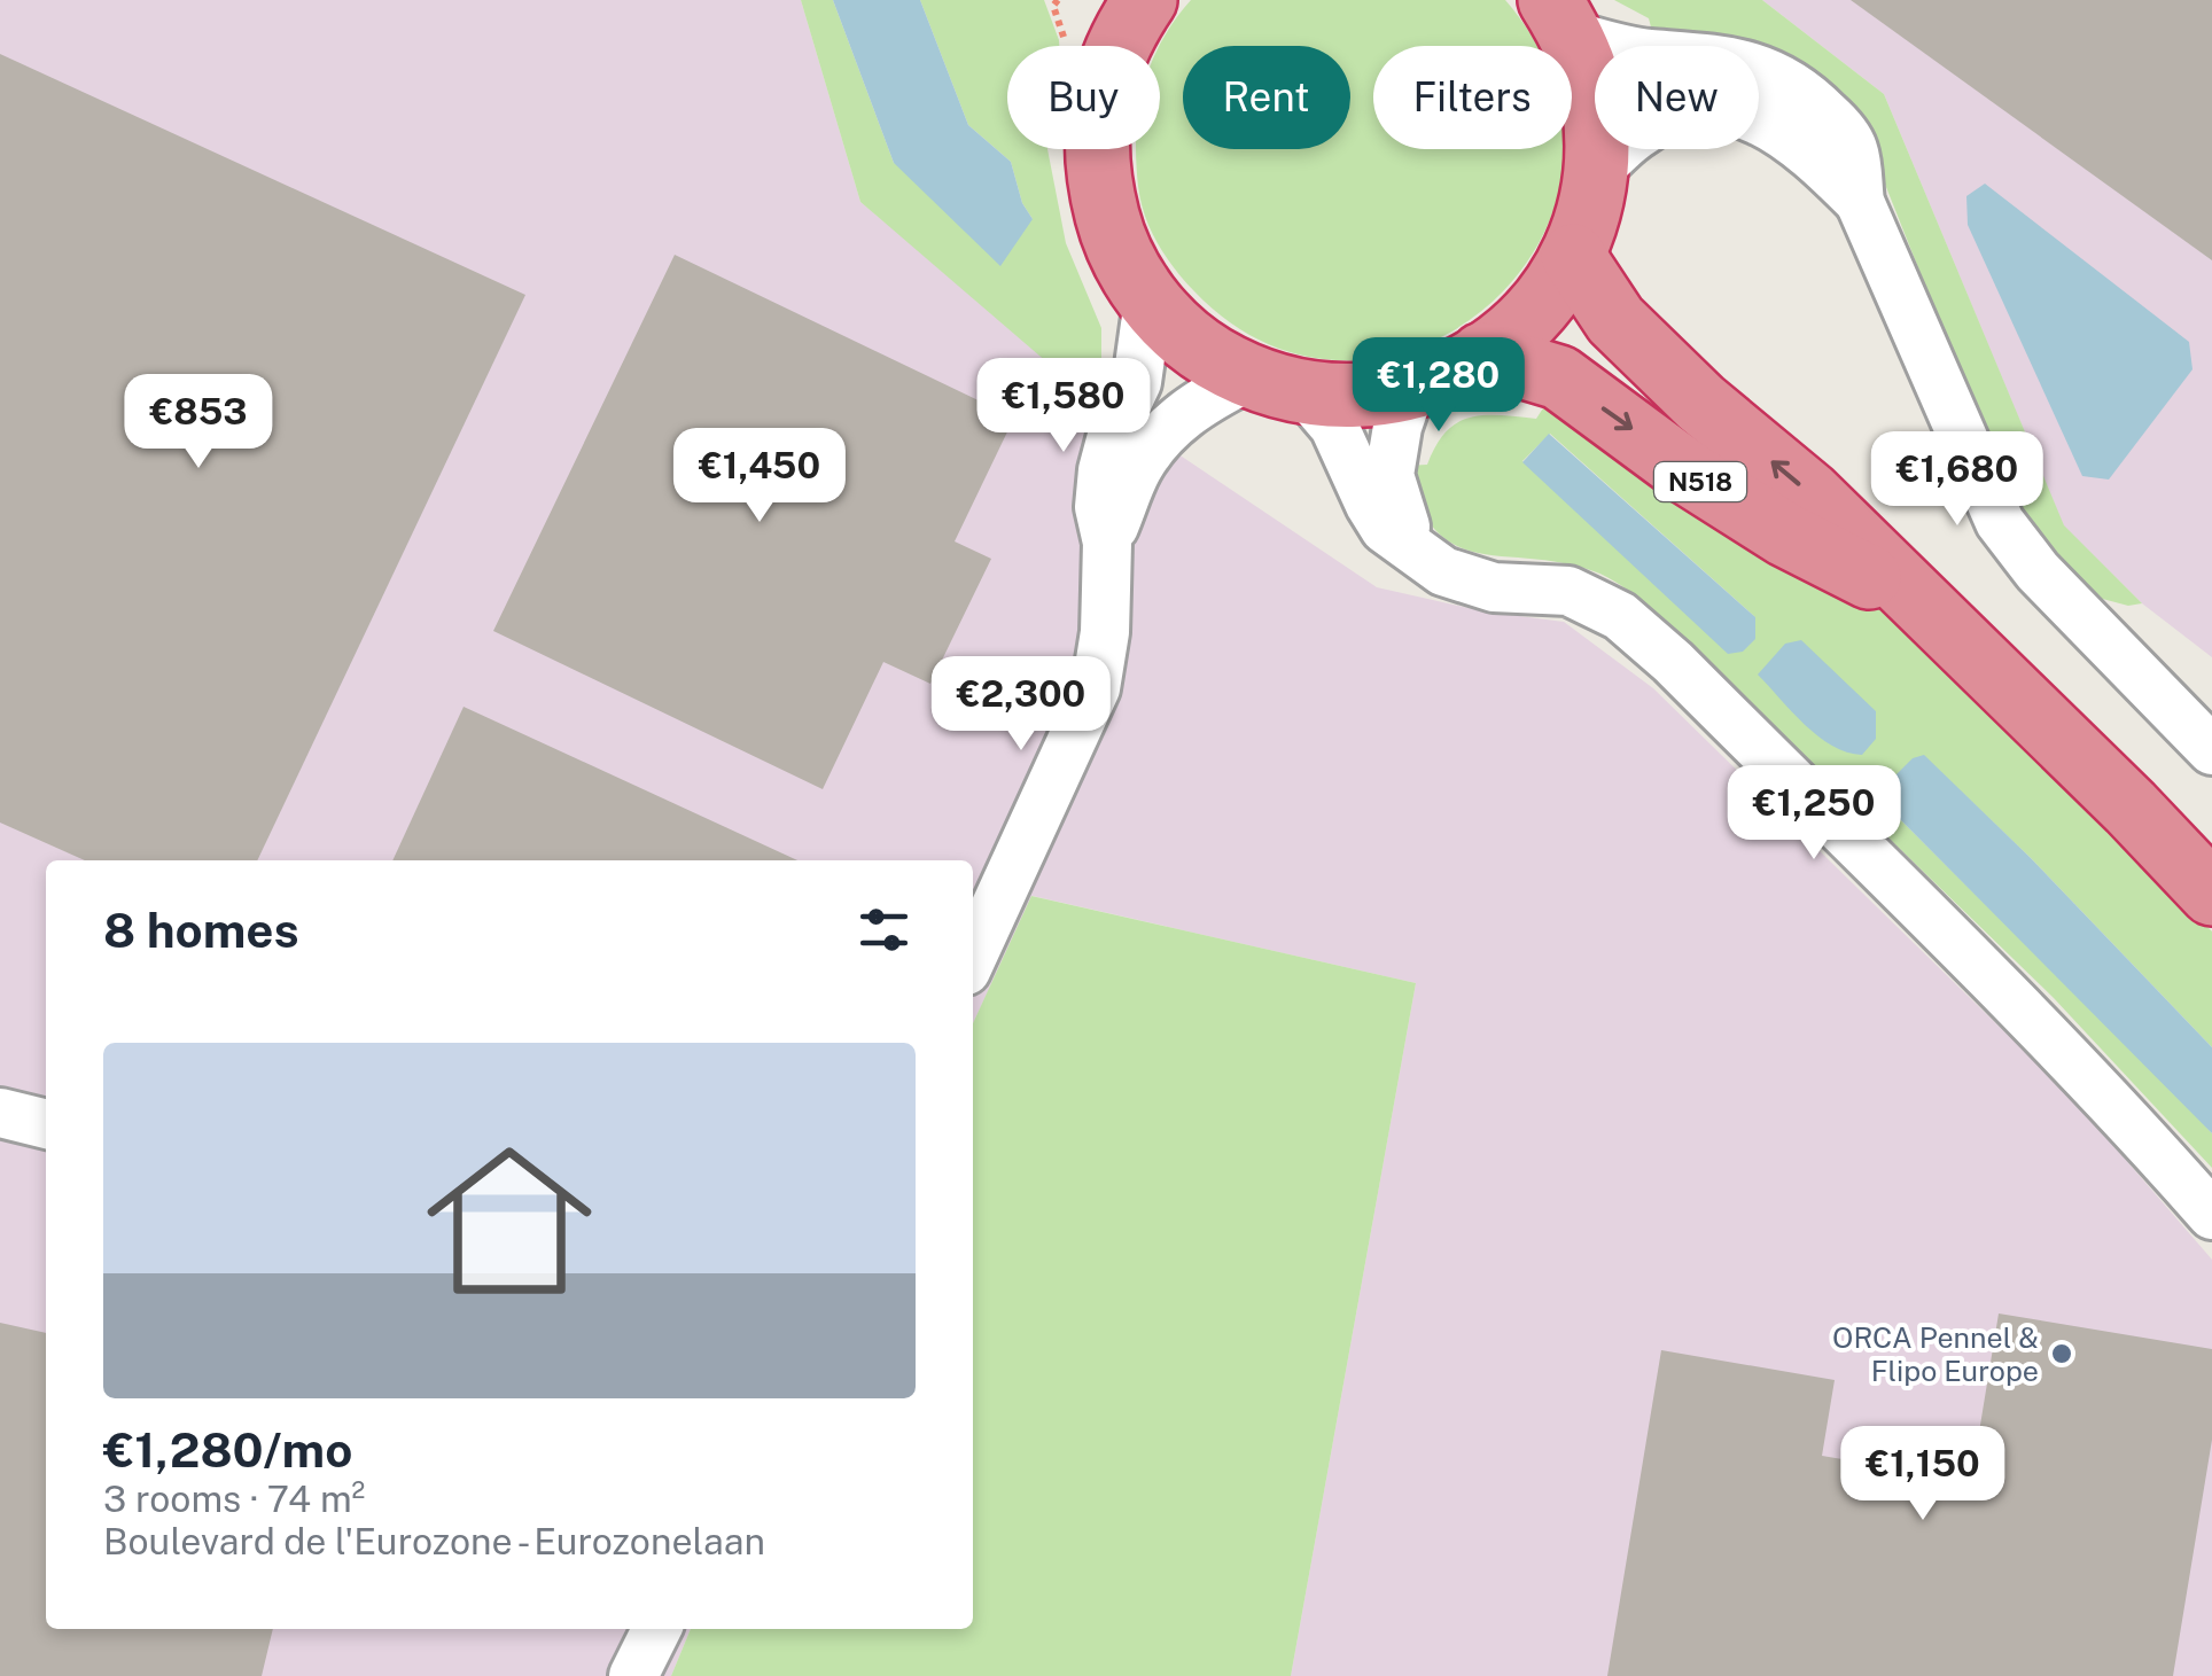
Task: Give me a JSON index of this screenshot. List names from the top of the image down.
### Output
{
  "streets": {
    "highway": ["N518"]
  },
  "places": ["ORCA Pennel & Flipo Europe"],
  "page": {
    "chip": [
      "Buy",
      "Rent",
      "Filters",
      "New"
    ],
    "price": [
      "€1,280",
      "€1,580",
      "€853",
      "€1,450",
      "€1,680",
      "€2,300",
      "€1,250",
      "€1,150"
    ],
    "heading": "8 homes",
    "list": [
      {
        "name": "€1,280/mo",
        "note": "3 rooms · 74 m² · Boulevard de l'Eurozone - Eurozonelaan"
      }
    ]
  }
}
